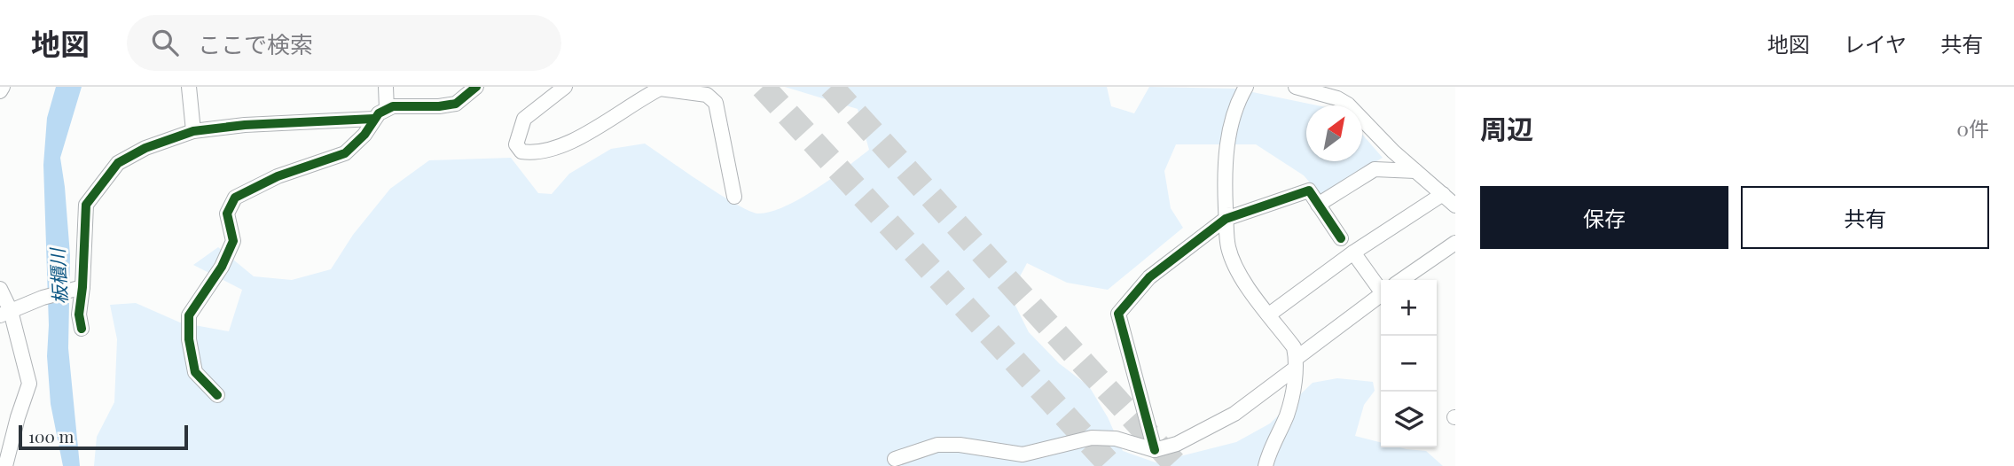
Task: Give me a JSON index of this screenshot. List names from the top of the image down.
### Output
{
  "water": ["板櫃川"],
  "scale_bar": "100 m",
  "north": "top right",
  "page": {
    "header": "地図",
    "search": "ここで検索",
    "nav": ["地図", "レイヤ", "共有"],
    "heading": ["周辺", "0件"],
    "buttons": ["保存", "共有"],
    "map_buttons": ["+", "−"],
    "scale": "100 m"
  }
}
